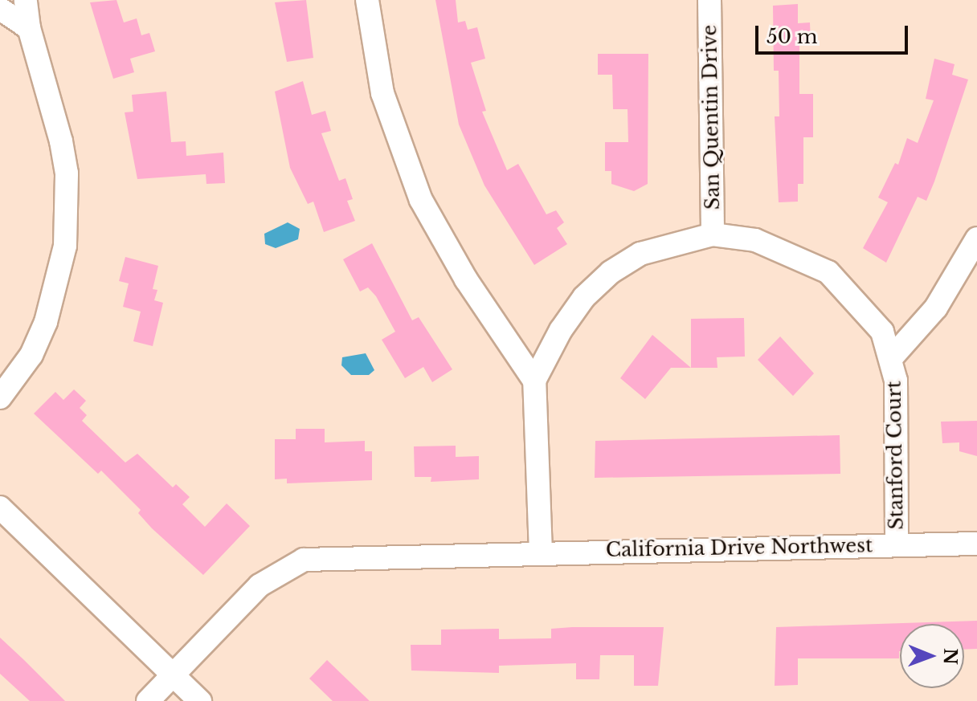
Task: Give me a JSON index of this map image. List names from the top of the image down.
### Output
{
  "streets": {
    "street": ["San Quentin Drive", "Stanford Court", "California Drive Northwest"]
  },
  "crossings": [
    ["San Quentin Drive", "Stanford Court"],
    ["Stanford Court", "California Drive Northwest"]
  ],
  "scale_bar": "50 m",
  "north": "right"
}
